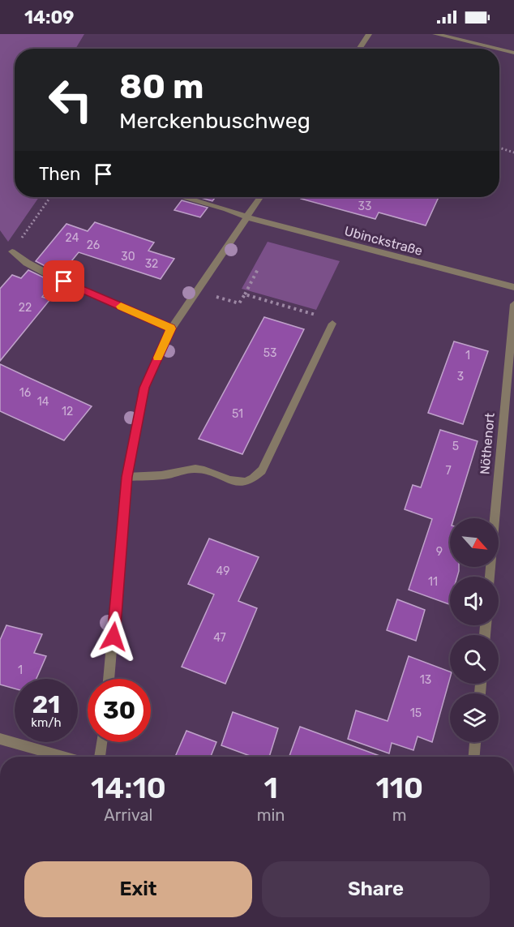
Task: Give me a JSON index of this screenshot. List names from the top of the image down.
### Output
{
  "streets": {
    "street": ["Ubinckstraße", "Nöthenort"]
  },
  "house_numbers": [
    "33",
    "24",
    "26",
    "30",
    "32",
    "22",
    "53",
    "1",
    "3",
    "16",
    "14",
    "12",
    "51",
    "5",
    "7",
    "9",
    "49",
    "11",
    "47",
    "1",
    "13",
    "15"
  ],
  "north": "bottom right",
  "page": {
    "status": "14:09",
    "turn": ["80 m", "Merckenbuschweg"],
    "then": "Then",
    "speed": "21 km/h",
    "limit": "30",
    "eta": [
      "14:10",
      "Arrival",
      "1",
      "min",
      "110",
      "m"
    ],
    "buttons": ["Exit", "Share"]
  }
}
